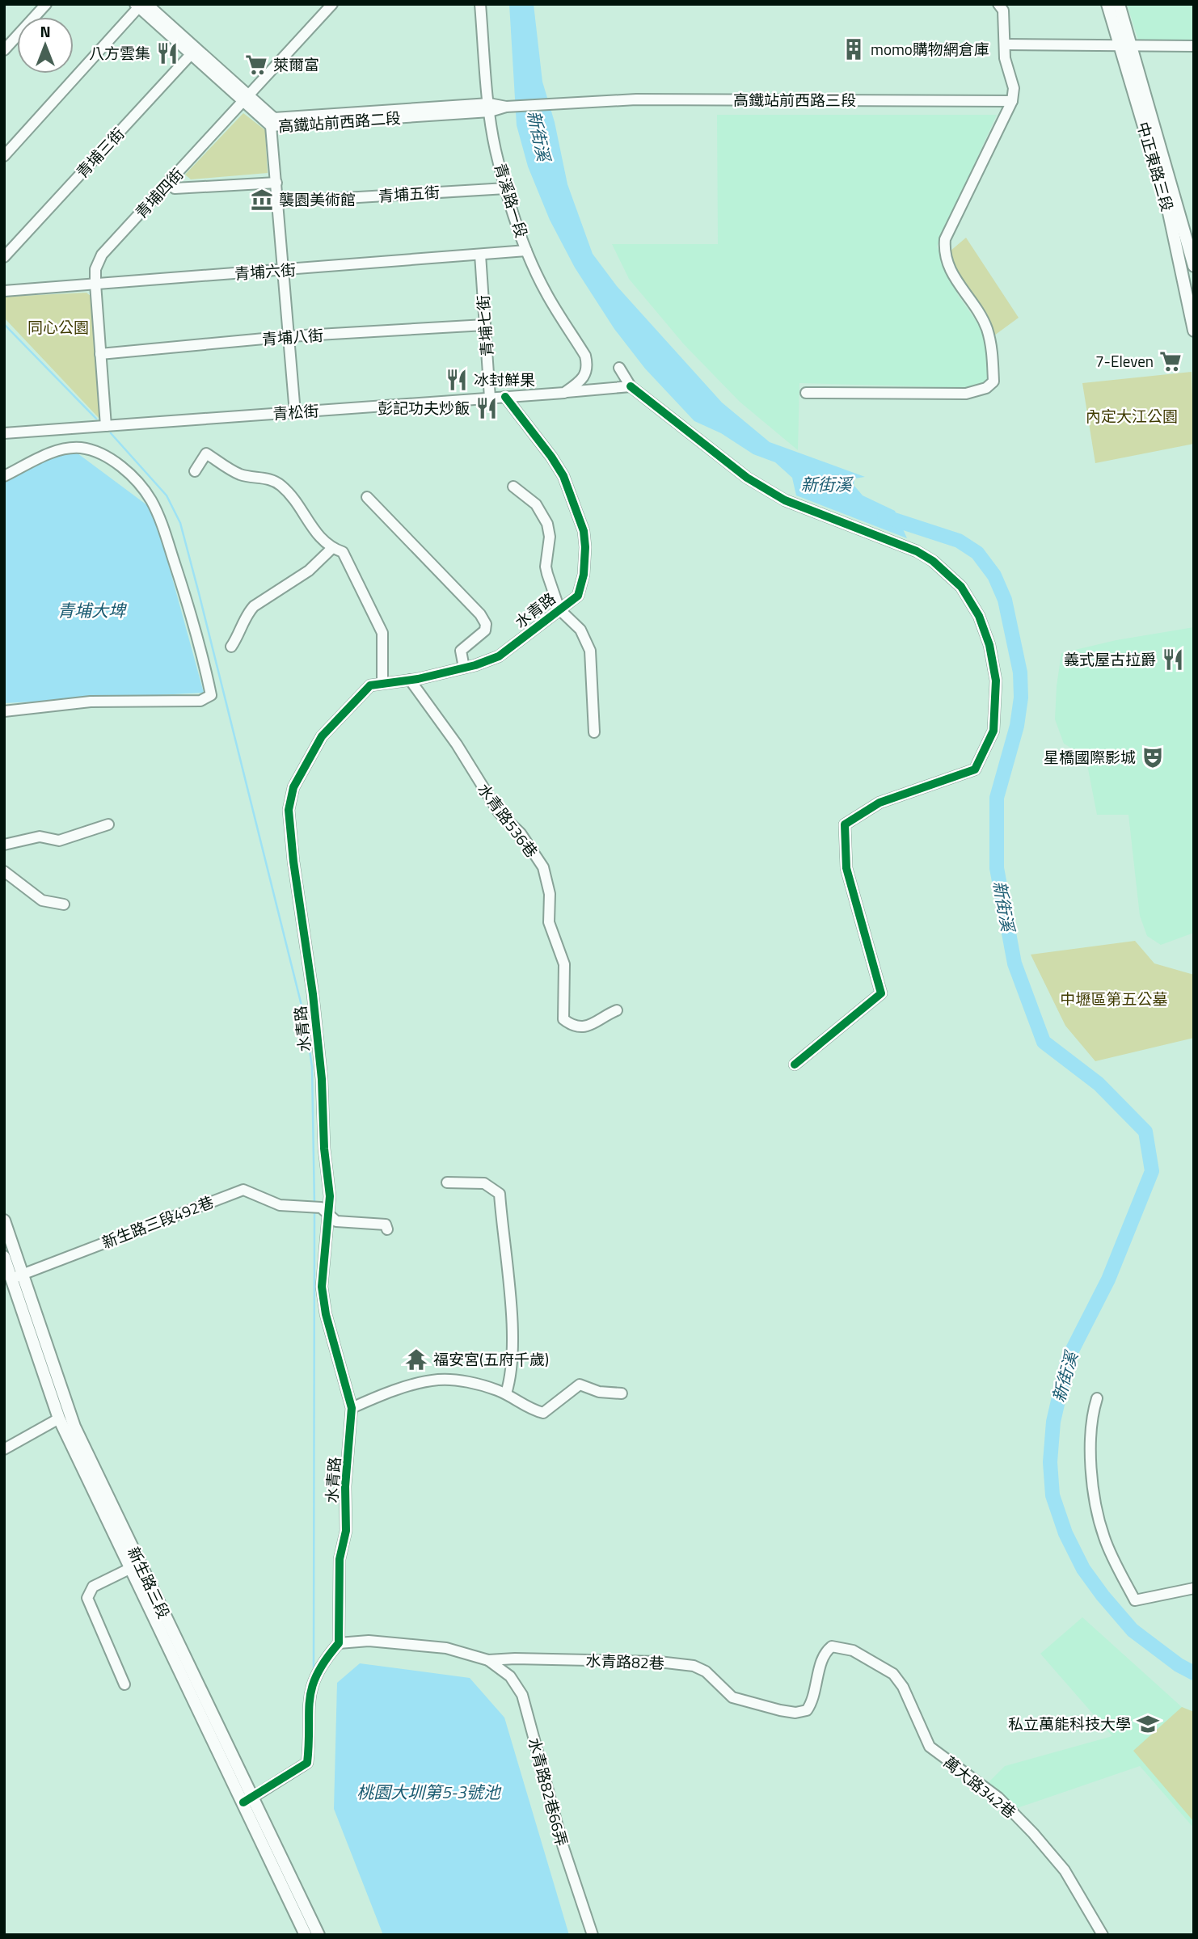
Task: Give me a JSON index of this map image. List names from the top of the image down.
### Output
{
  "streets": {
    "main road": ["中正東路三段", "新生路三段"],
    "street": [
      "高鐵站前西路三段",
      "高鐵站前西路二段",
      "青埔三街",
      "青埔四街",
      "青埔五街",
      "青溪路一段",
      "青埔六街",
      "青埔七街",
      "青埔八街",
      "青松街",
      "水青路",
      "水青路536巷",
      "新生路三段492巷",
      "水青路82巷",
      "萬大路342巷",
      "水青路82巷66弄"
    ]
  },
  "crossings": [
    ["高鐵站前西路三段", "高鐵站前西路二段"],
    ["高鐵站前西路三段", "青溪路一段"],
    ["高鐵站前西路二段", "青埔三街"],
    ["高鐵站前西路二段", "青埔四街"],
    ["高鐵站前西路二段", "青溪路一段"],
    ["青埔四街", "青埔六街"],
    ["青埔四街", "青埔八街"],
    ["青埔四街", "青松街"],
    ["青埔五街", "青溪路一段"],
    ["青溪路一段", "青埔六街"],
    ["青溪路一段", "青松街"],
    ["青埔六街", "青埔七街"],
    ["青埔七街", "青埔八街"],
    ["青埔七街", "青松街"],
    ["青松街", "水青路"],
    ["水青路", "水青路536巷"],
    ["水青路", "新生路三段492巷"],
    ["水青路", "水青路82巷"],
    ["新生路三段492巷", "新生路三段"],
    ["水青路82巷", "萬大路342巷"],
    ["水青路82巷", "水青路82巷66弄"]
  ],
  "water": ["新街溪", "青埔大埤", "桃園大圳第5-3號池"],
  "parks": ["同心公園", "內定大江公園", "中壢區第五公墓"],
  "places": {
    "building": ["momo購物網倉庫"],
    "restaurant": [
      "八方雲集",
      "冰封鮮果",
      "彭記功夫炒飯",
      "義式屋古拉爵"
    ],
    "supermarket": ["萊爾富", "7-Eleven"],
    "museum": ["襲園美術館"],
    "theatre": ["星橋國際影城"],
    "temple": ["福安宮(五府千歲)"],
    "school or university": ["私立萬能科技大學"]
  },
  "north": "top"
}
